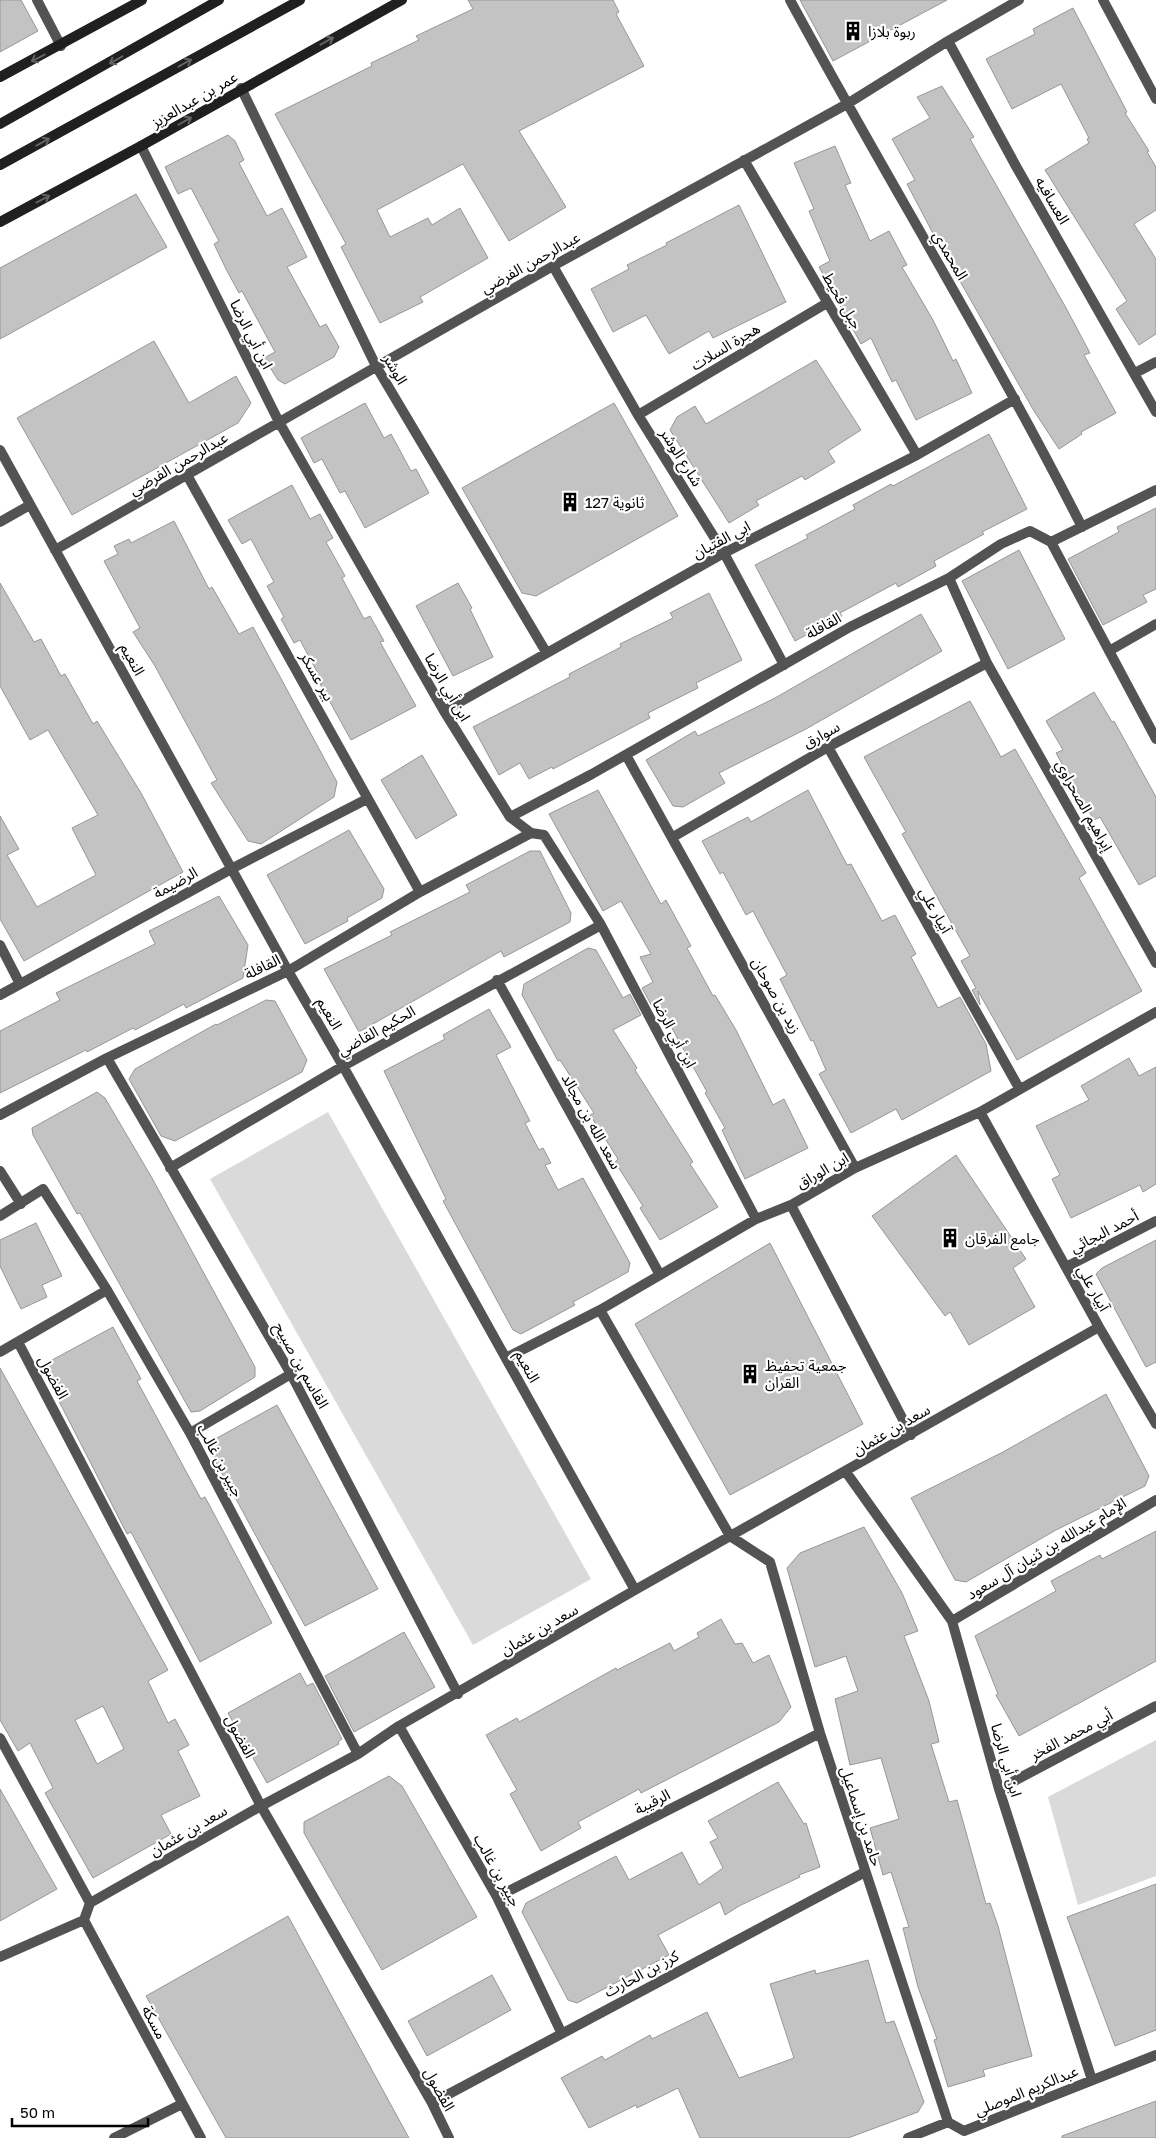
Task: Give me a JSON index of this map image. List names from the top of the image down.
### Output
{
  "streets": {
    "street": [
      "عمر بن عبدالعزيز",
      "العسافيه",
      "المحمدي",
      "عبدالرحمن الفرضي",
      "جبل فحيط",
      "ابن أبي الرضا",
      "هجرة السلات",
      "الوشر",
      "شارع الوشر",
      "ابي الفتيان",
      "القافلة",
      "النعيم",
      "بير عسكر",
      "سوارق",
      "إبراهيم الصحراوي",
      "الرضيمة",
      "آبيار علي",
      "زيد بن صوحان",
      "الحكيم القاضي",
      "سعد الله بن مجالد",
      "ابن الوراق",
      "أحمد البجائي",
      "القاسم بن صبيح",
      "الفضول",
      "سعد بن عثمان",
      "جبير بن غالب",
      "الإمام عبدالله بن ثنيان آل سعود",
      "أبي محمد الفخر",
      "الرقيبة",
      "حامد بن إسماعيل",
      "كرز بن الحارث",
      "مسكة",
      "عبدالكريم الموصلي"
    ]
  },
  "crossings": [
    ["عمر بن عبدالعزيز", "ابن أبي الرضا"],
    ["عمر بن عبدالعزيز", "الوشر"],
    ["العسافيه", "عبدالرحمن الفرضي"],
    ["المحمدي", "عبدالرحمن الفرضي"],
    ["المحمدي", "ابي الفتيان"],
    ["عبدالرحمن الفرضي", "جبل فحيط"],
    ["عبدالرحمن الفرضي", "ابن أبي الرضا"],
    ["عبدالرحمن الفرضي", "الوشر"],
    ["عبدالرحمن الفرضي", "شارع الوشر"],
    ["عبدالرحمن الفرضي", "النعيم"],
    ["عبدالرحمن الفرضي", "بير عسكر"],
    ["جبل فحيط", "هجرة السلات"],
    ["جبل فحيط", "ابي الفتيان"],
    ["ابن أبي الرضا", "ابي الفتيان"],
    ["ابن أبي الرضا", "القافلة"],
    ["ابن أبي الرضا", "الحكيم القاضي"],
    ["ابن أبي الرضا", "ابن الوراق"],
    ["ابن أبي الرضا", "سعد بن عثمان"],
    ["ابن أبي الرضا", "الإمام عبدالله بن ثنيان آل سعود"],
    ["ابن أبي الرضا", "أبي محمد الفخر"],
    ["ابن أبي الرضا", "عبدالكريم الموصلي"],
    ["هجرة السلات", "شارع الوشر"],
    ["الوشر", "ابي الفتيان"],
    ["شارع الوشر", "ابي الفتيان"],
    ["شارع الوشر", "القافلة"],
    ["القافلة", "النعيم"],
    ["القافلة", "بير عسكر"],
    ["القافلة", "إبراهيم الصحراوي"],
    ["القافلة", "زيد بن صوحان"],
    ["القافلة", "القاسم بن صبيح"],
    ["النعيم", "الرضيمة"],
    ["النعيم", "الحكيم القاضي"],
    ["النعيم", "ابن الوراق"],
    ["النعيم", "سعد بن عثمان"],
    ["بير عسكر", "الرضيمة"],
    ["سوارق", "إبراهيم الصحراوي"],
    ["سوارق", "آبيار علي"],
    ["سوارق", "زيد بن صوحان"],
    ["آبيار علي", "ابن الوراق"],
    ["آبيار علي", "أحمد البجائي"],
    ["آبيار علي", "سعد بن عثمان"],
    ["زيد بن صوحان", "ابن الوراق"],
    ["الحكيم القاضي", "سعد الله بن مجالد"],
    ["الحكيم القاضي", "القاسم بن صبيح"],
    ["سعد الله بن مجالد", "ابن الوراق"],
    ["القاسم بن صبيح", "سعد بن عثمان"],
    ["الفضول", "سعد بن عثمان"],
    ["الفضول", "كرز بن الحارث"],
    ["سعد بن عثمان", "جبير بن غالب"],
    ["سعد بن عثمان", "حامد بن إسماعيل"],
    ["جبير بن غالب", "الرقيبة"],
    ["جبير بن غالب", "كرز بن الحارث"],
    ["الرقيبة", "حامد بن إسماعيل"],
    ["حامد بن إسماعيل", "كرز بن الحارث"],
    ["حامد بن إسماعيل", "عبدالكريم الموصلي"]
  ],
  "places": {
    "building": [
      "ربوة بلازا",
      "ثانوية 127",
      "جامع الفرقان",
      "جمعية تحفيظ القران"
    ]
  },
  "scale_bar": "50 m"
}
